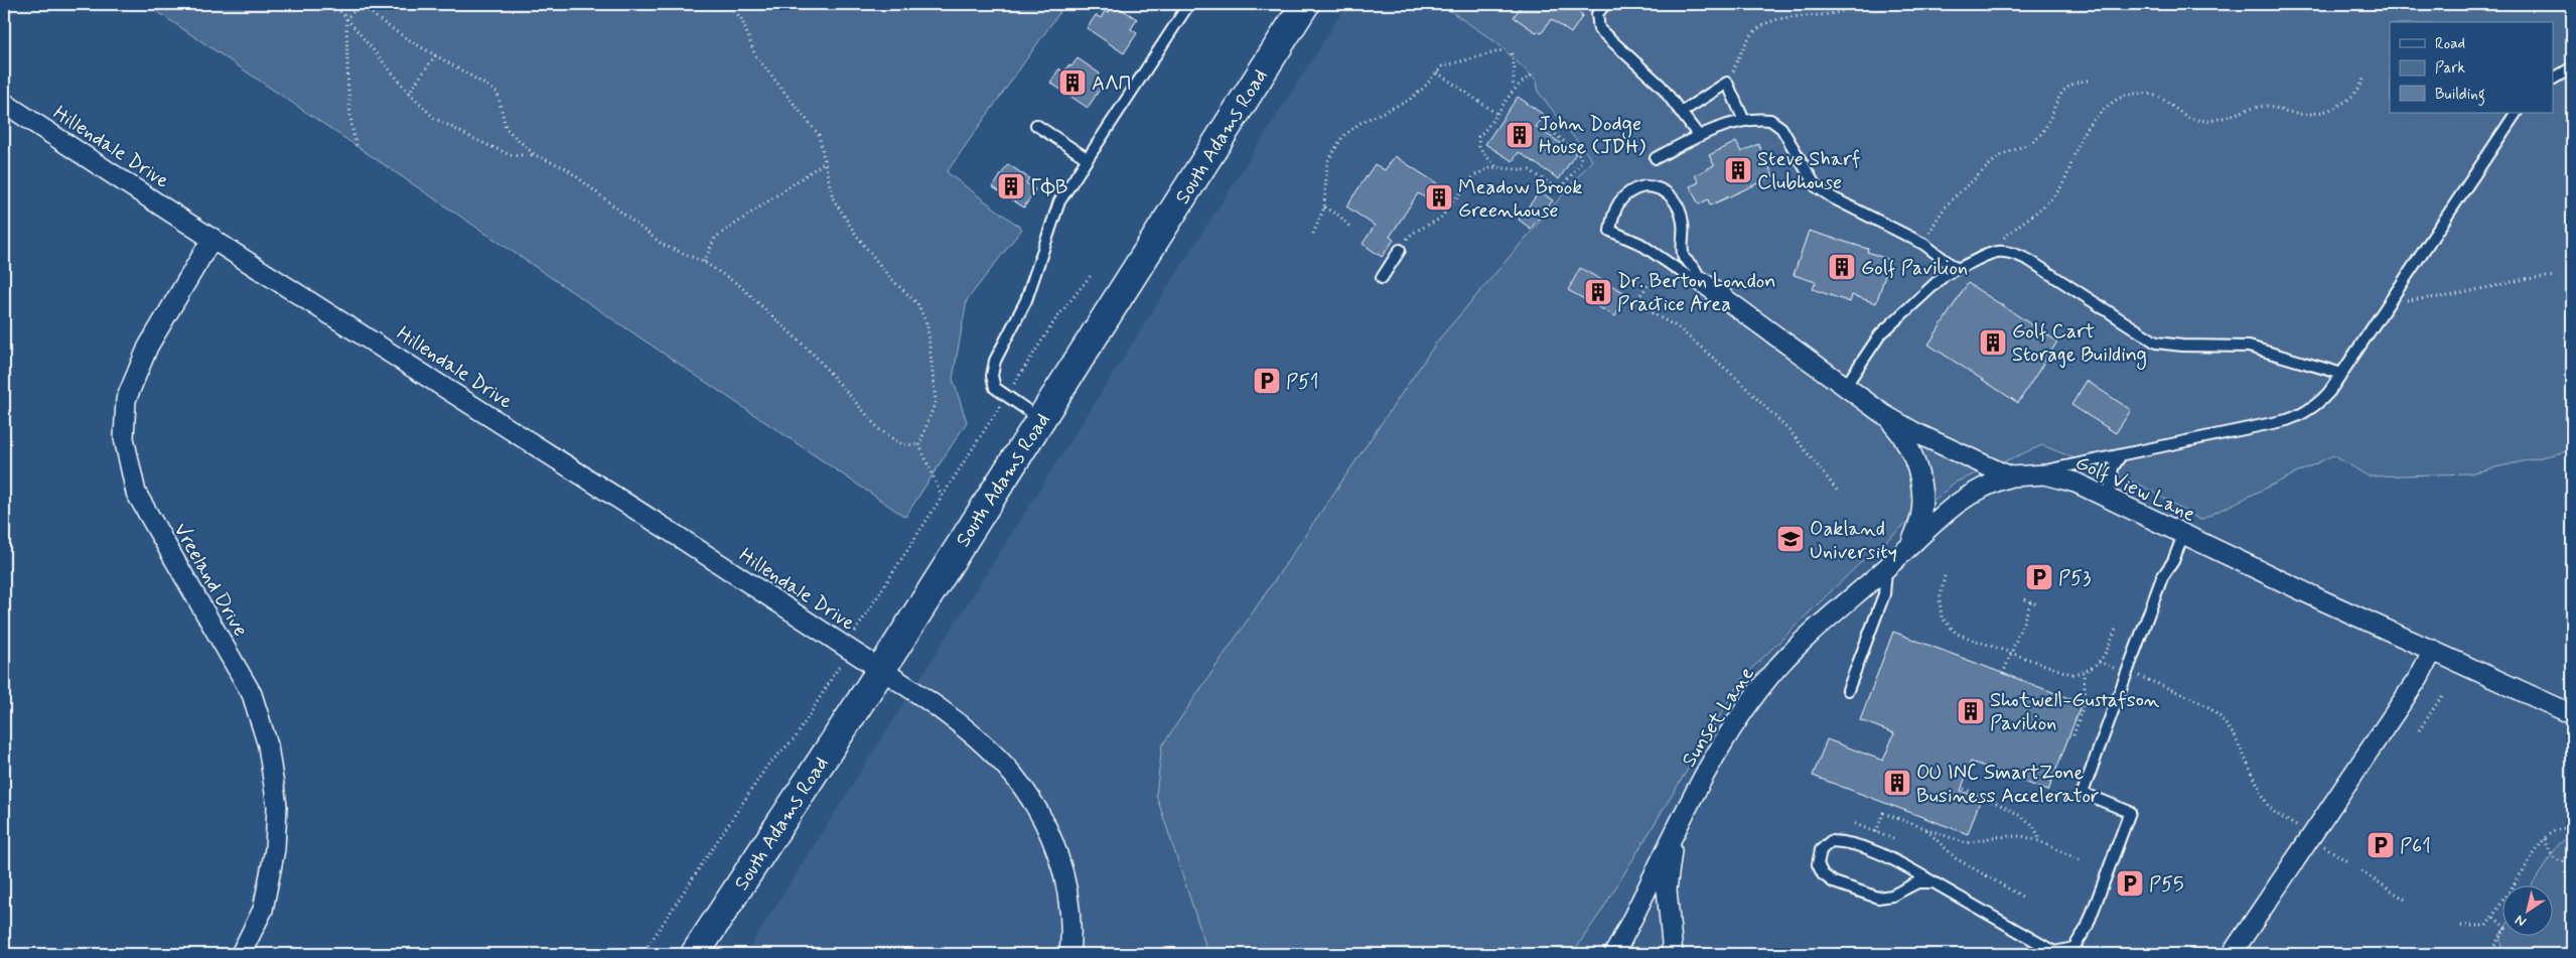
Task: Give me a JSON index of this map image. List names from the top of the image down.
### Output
{
  "streets": {
    "main road": ["South Adams Road"],
    "street": [
      "Hillendale Drive",
      "Golf View Lane",
      "Vreeland Drive",
      "Sunset Lane"
    ]
  },
  "crossings": [
    ["South Adams Road", "Hillendale Drive"],
    ["Hillendale Drive", "Vreeland Drive"],
    ["Golf View Lane", "Sunset Lane"]
  ],
  "places": {
    "building": [
      "AΛΠ",
      "John Dodge House (JDH)",
      "Steve Sharf Clubhouse",
      "ΓΦB",
      "Meadow Brook Greenhouse",
      "Golf Pavilion",
      "Dr. Berton London Practice Area",
      "Golf Cart Storage Building",
      "Shotwell-Gustafson Pavilion",
      "OU INC SmartZone Business Accelerator"
    ],
    "parking": [
      "P51",
      "P53",
      "P61",
      "P55"
    ],
    "school or university": ["Oakland University"]
  },
  "legend": ["Road", "Park", "Building"],
  "north": "bottom left"
}
